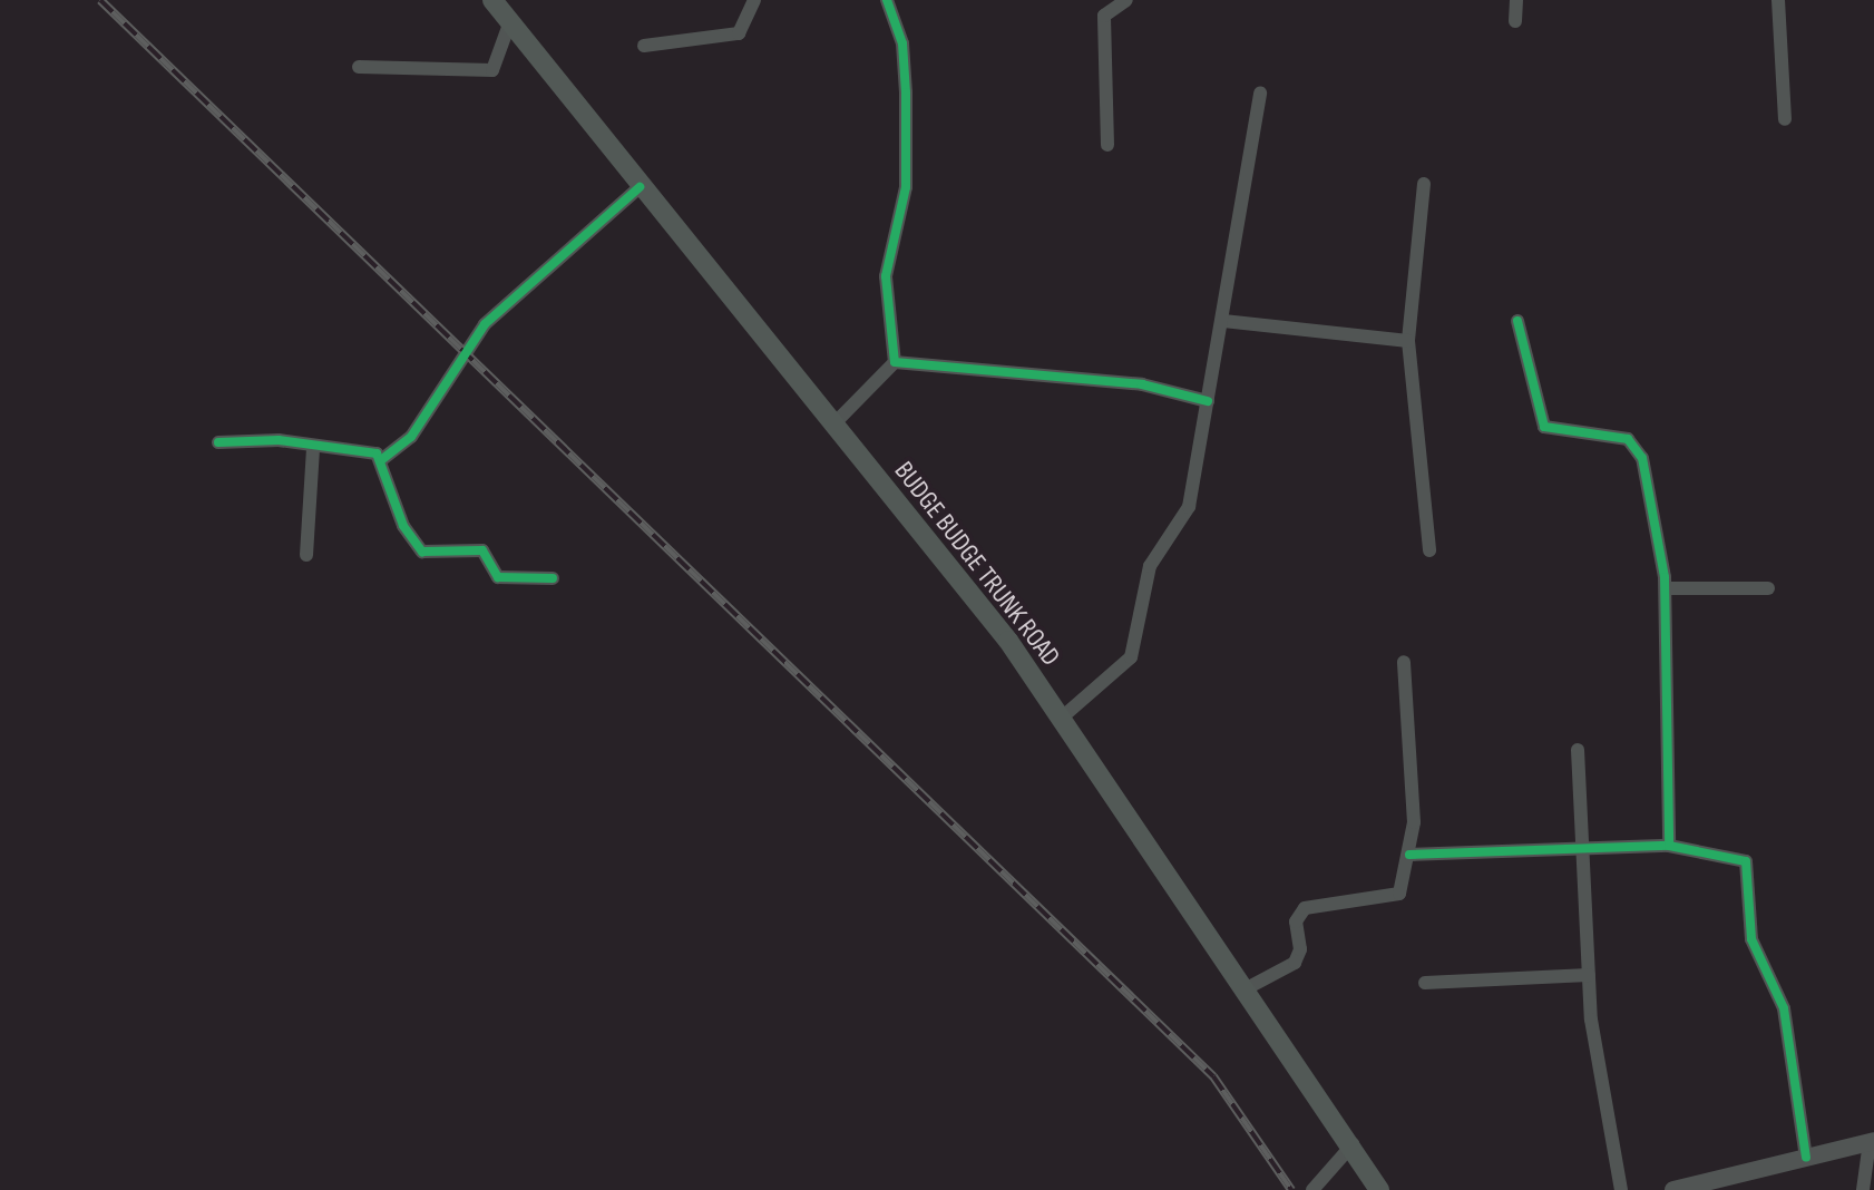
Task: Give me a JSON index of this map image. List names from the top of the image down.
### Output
{
  "streets": {
    "main road": ["BUDGE BUDGE TRUNK ROAD"]
  }
}
